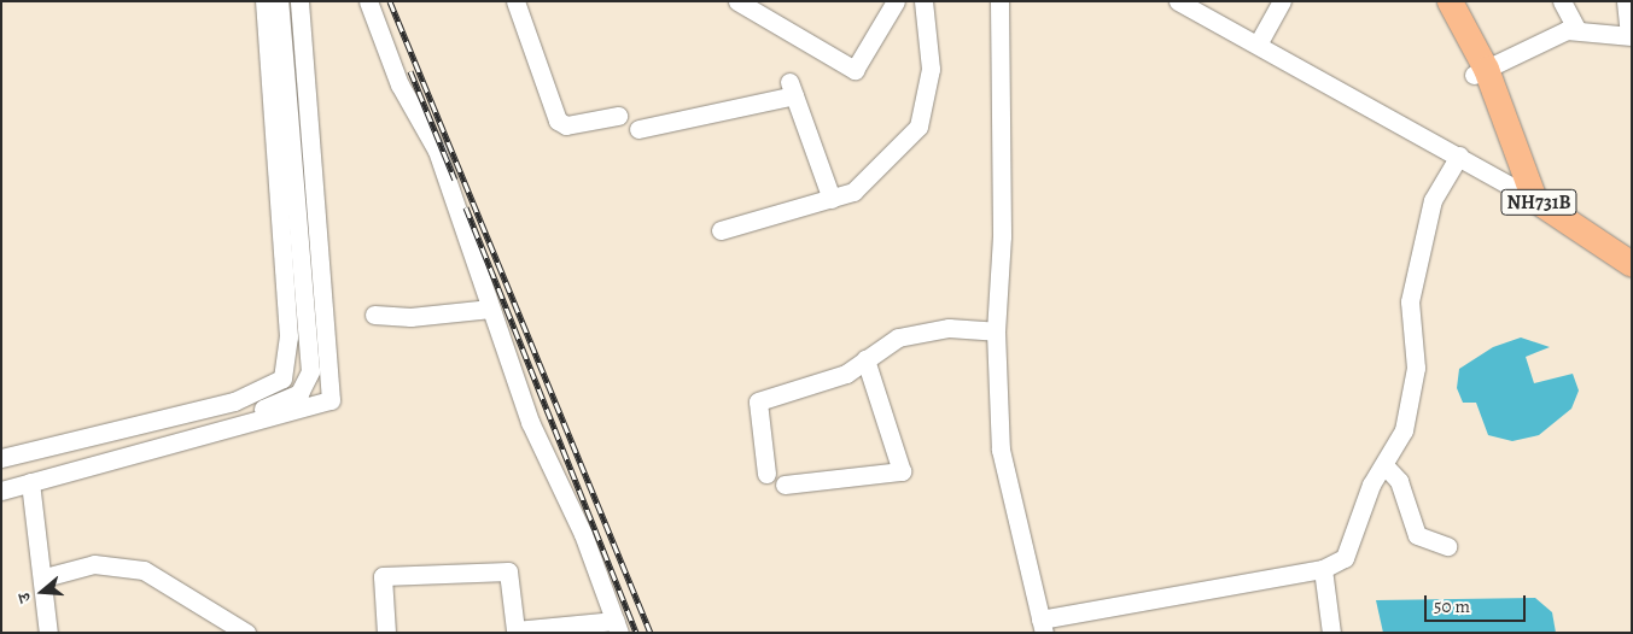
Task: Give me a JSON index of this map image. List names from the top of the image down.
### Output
{
  "streets": {
    "highway": ["NH731B"]
  },
  "scale_bar": "50 m",
  "north": "left"
}
